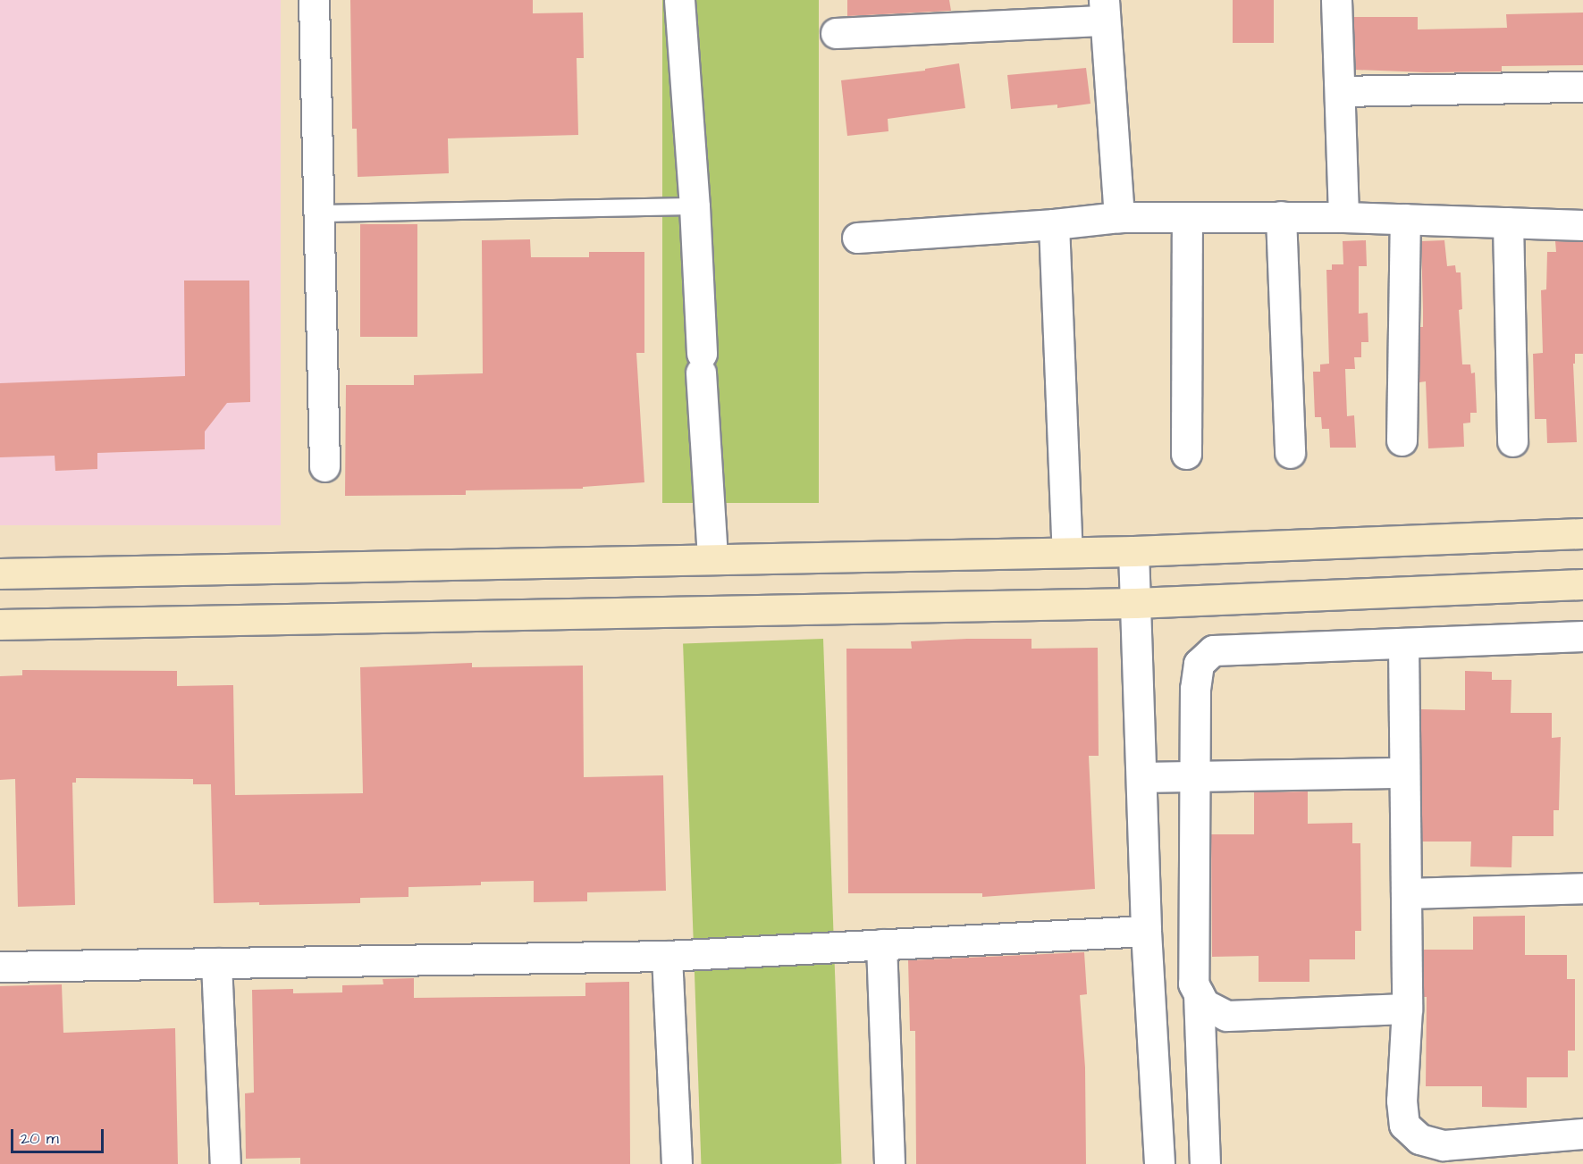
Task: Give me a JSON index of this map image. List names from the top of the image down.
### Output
{
  "scale_bar": "20 m"
}
